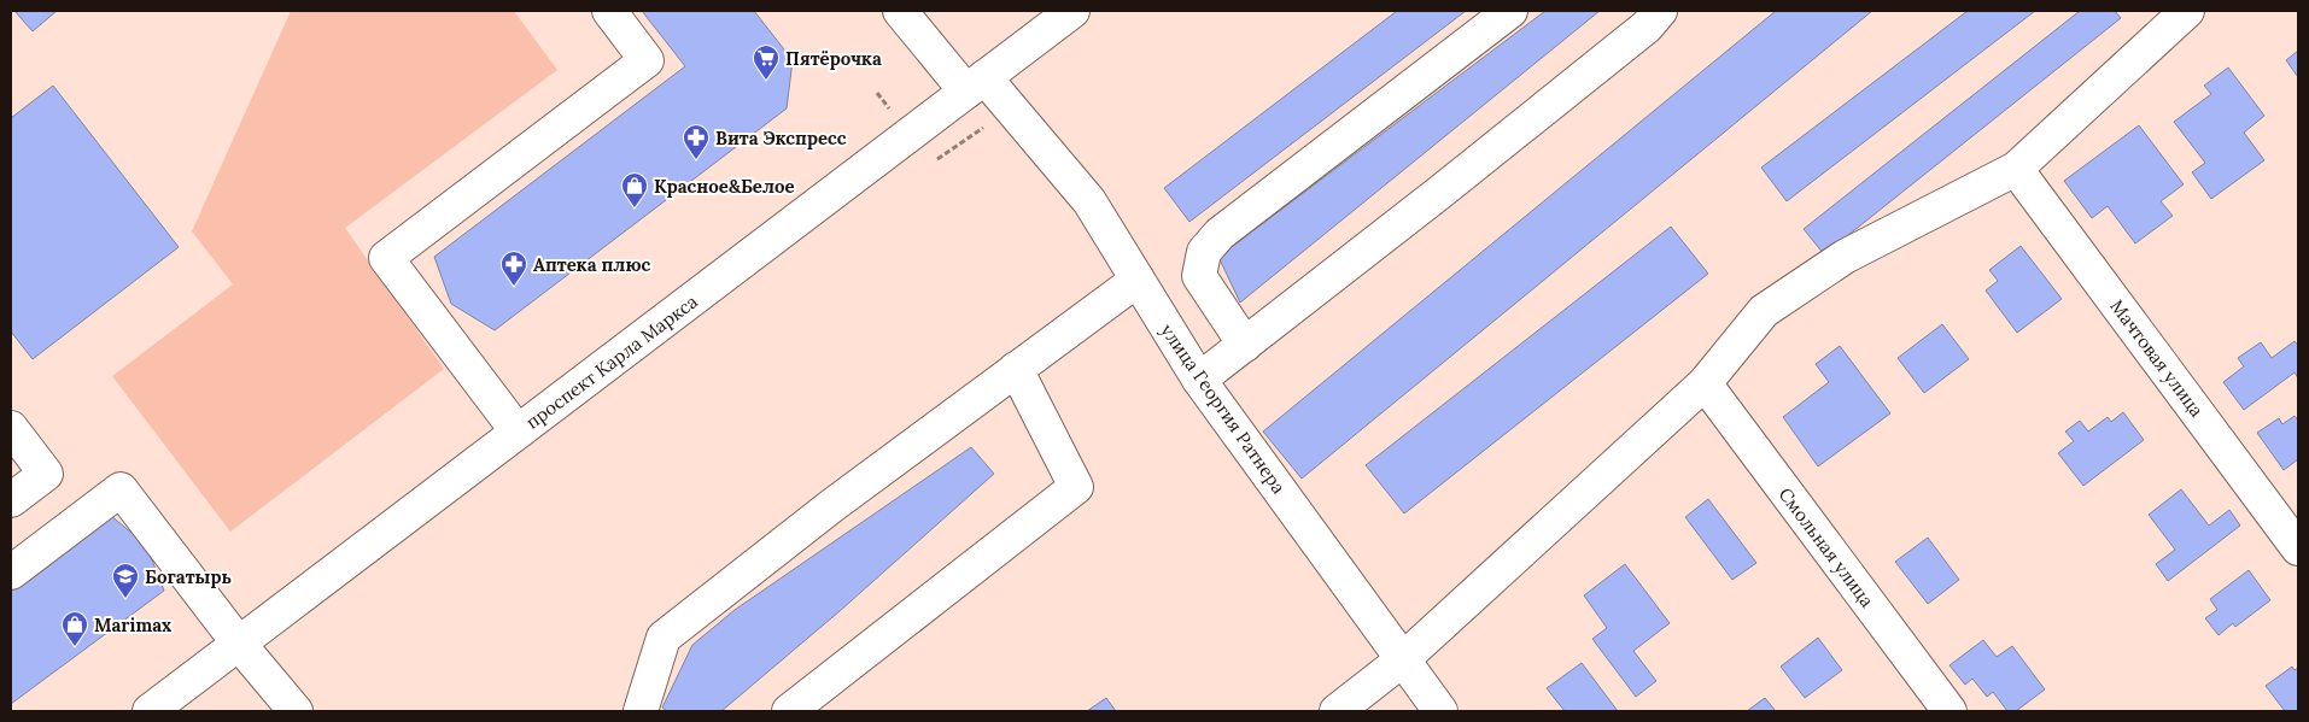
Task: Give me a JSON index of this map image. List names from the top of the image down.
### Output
{
  "streets": {
    "street": [
      "Мачтовая улица",
      "проспект Карла Маркса",
      "улица Георгия Ратнера",
      "Смольная улица"
    ]
  },
  "crossings": [
    ["проспект Карла Маркса", "улица Георгия Ратнера"]
  ],
  "places": {
    "supermarket": ["Пятёрочка"],
    "pharmacy": ["Вита Экспресс", "Аптека плюс"],
    "shop": ["Красное&Белое", "Marimax"],
    "school or university": ["Богатырь"]
  }
}
